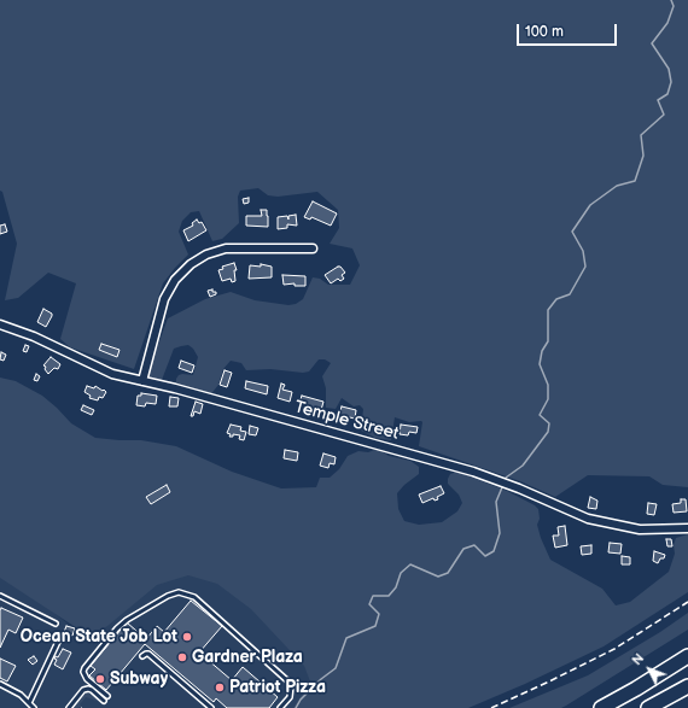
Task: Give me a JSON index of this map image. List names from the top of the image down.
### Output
{
  "streets": {
    "street": ["Temple Street"]
  },
  "places": [
    "Ocean State Job Lot",
    "Gardner Plaza",
    "Subway",
    "Patriot Pizza"
  ],
  "scale_bar": "100 m",
  "north": "top left"
}
